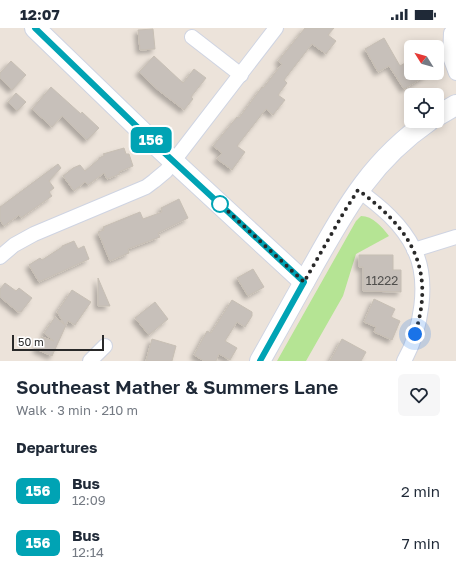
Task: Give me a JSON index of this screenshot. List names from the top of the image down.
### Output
{
  "lines": ["bus line 156"],
  "house_numbers": ["11222"],
  "scale_bar": "50 m",
  "north": "top left",
  "page": {
    "status": "12:07",
    "on_map": "156",
    "scale": "50 m",
    "heading": [
      ["Southeast Mather & Summers Lane", "Walk · 3 min · 210 m"],
      "Departures"
    ],
    "list": [
      {
        "mark": "156",
        "name": "Bus",
        "note": "12:09",
        "value": "2 min"
      },
      {
        "mark": "156",
        "name": "Bus",
        "note": "12:14",
        "value": "7 min"
      }
    ]
  }
}
